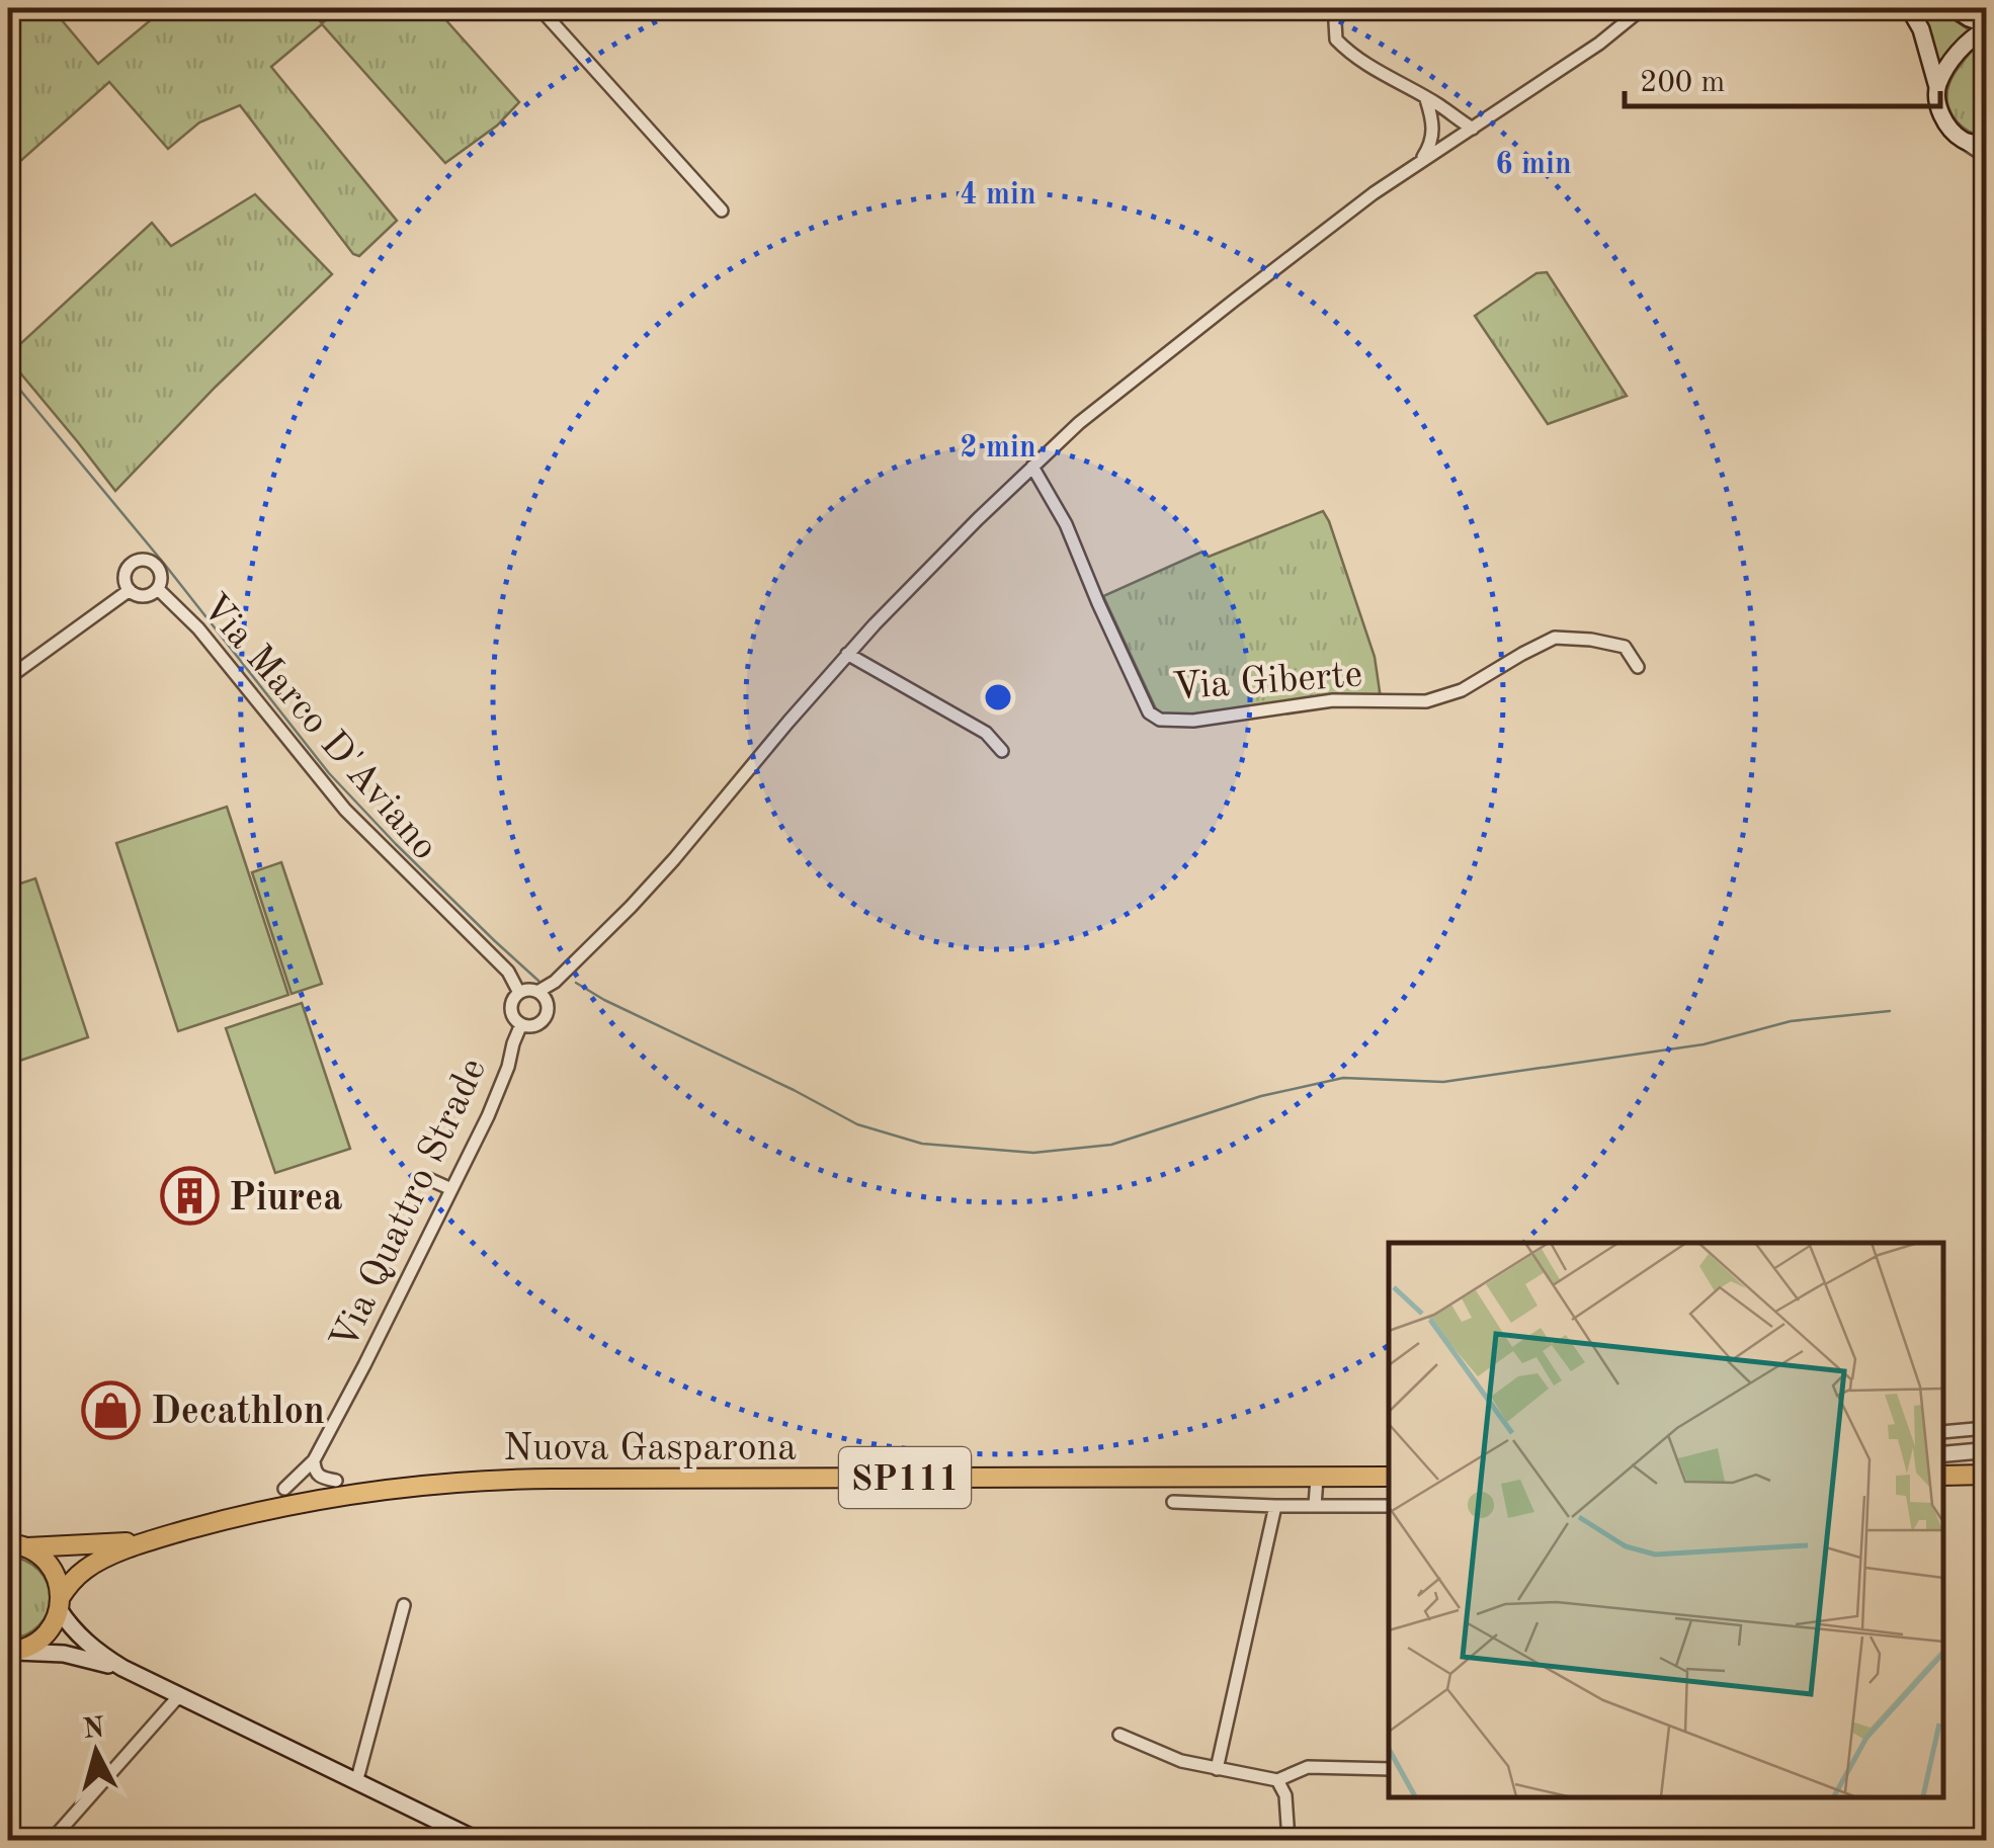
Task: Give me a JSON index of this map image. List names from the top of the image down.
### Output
{
  "streets": {
    "main road": ["Nuova Gasparona", "SP111"],
    "street": ["Via Giberte", "Via Marco D'Aviano", "Via Quattro Strade"]
  },
  "crossings": [
    ["Via Marco D'Aviano", "Via Quattro Strade"]
  ],
  "places": {
    "building": ["Piurea"],
    "shop": ["Decathlon"]
  },
  "scale_bar": "200 m",
  "north": "top",
  "rings": ["6 min", "4 min", "2 min"]
}
